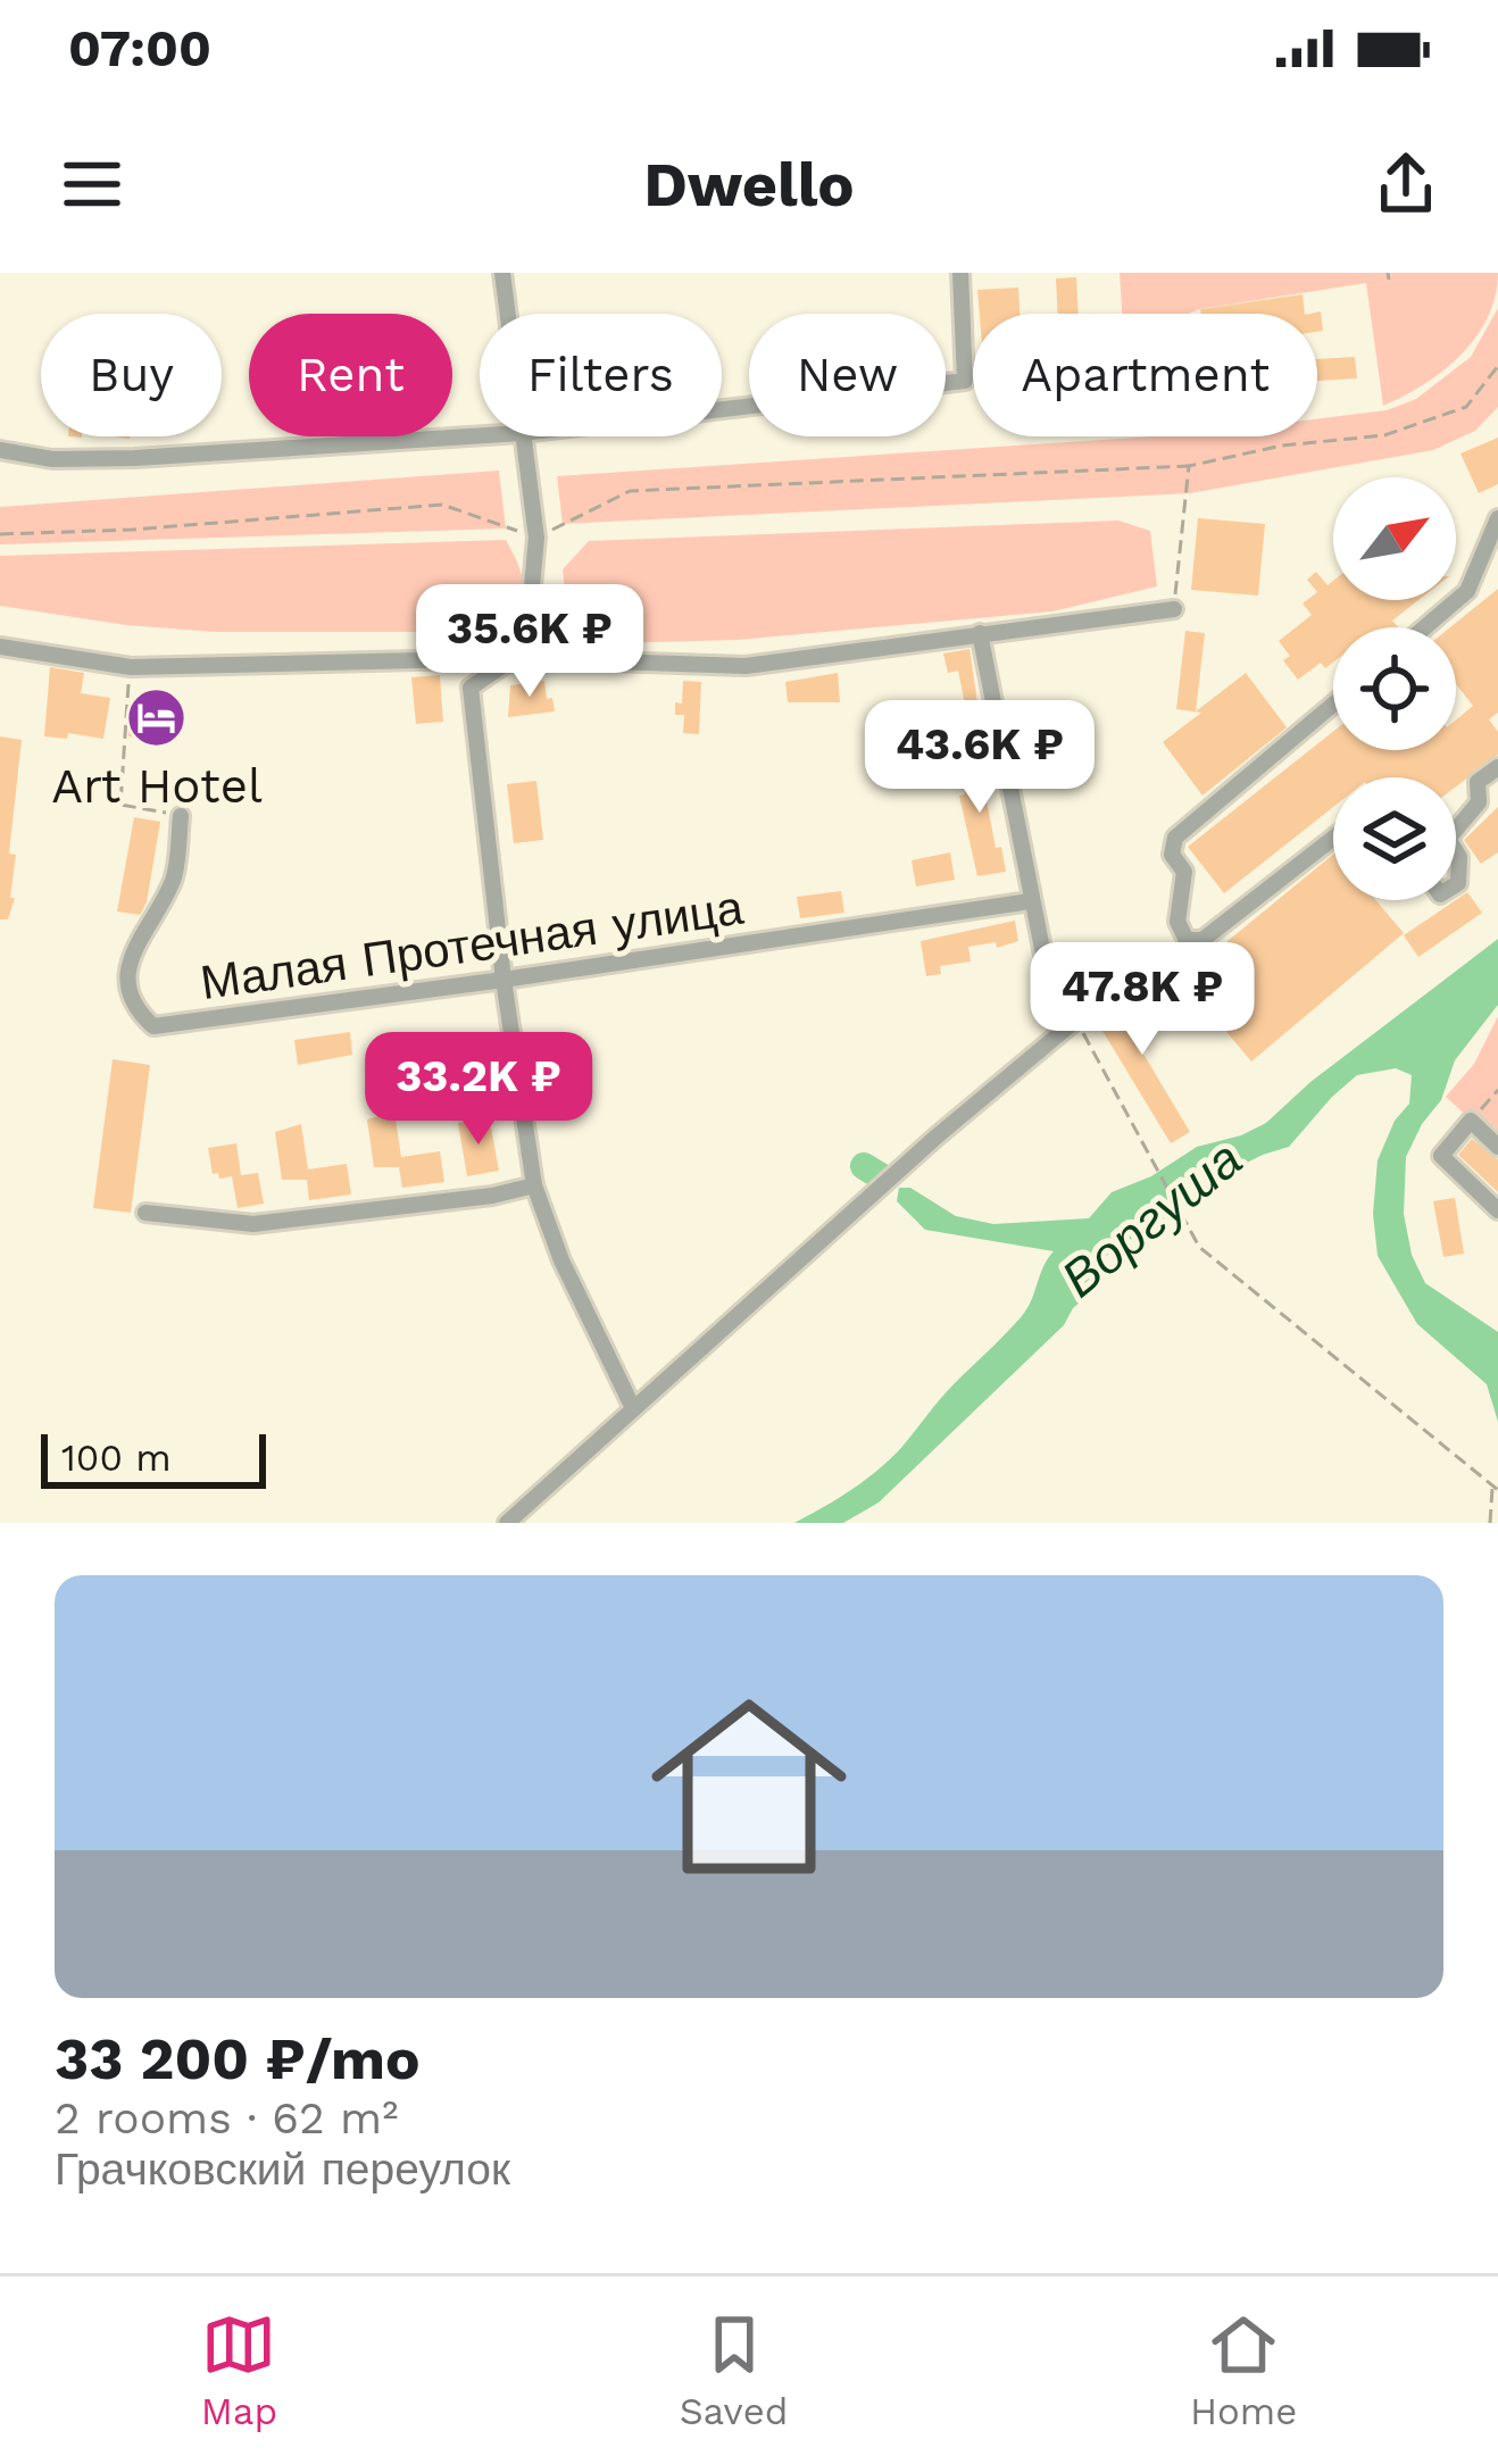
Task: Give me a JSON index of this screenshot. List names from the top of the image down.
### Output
{
  "streets": {
    "street": ["Малая Протечная улица"]
  },
  "water": ["Воргуша"],
  "places": {
    "hotel": ["Art Hotel"]
  },
  "scale_bar": "100 m",
  "north": "top right",
  "page": {
    "status": "07:00",
    "header": "Dwello",
    "chip": [
      "Buy",
      "Rent",
      "Filters",
      "New",
      "Apartment"
    ],
    "price": [
      "35.6K ₽",
      "43.6K ₽",
      "47.8K ₽",
      "33.2K ₽"
    ],
    "scale": "100 m",
    "list": [
      {
        "name": "33 200 ₽/mo",
        "note": "2 rooms · 62 m² · Грачковский переулок"
      }
    ],
    "tabs": ["Map", "Saved", "Home"]
  }
}
